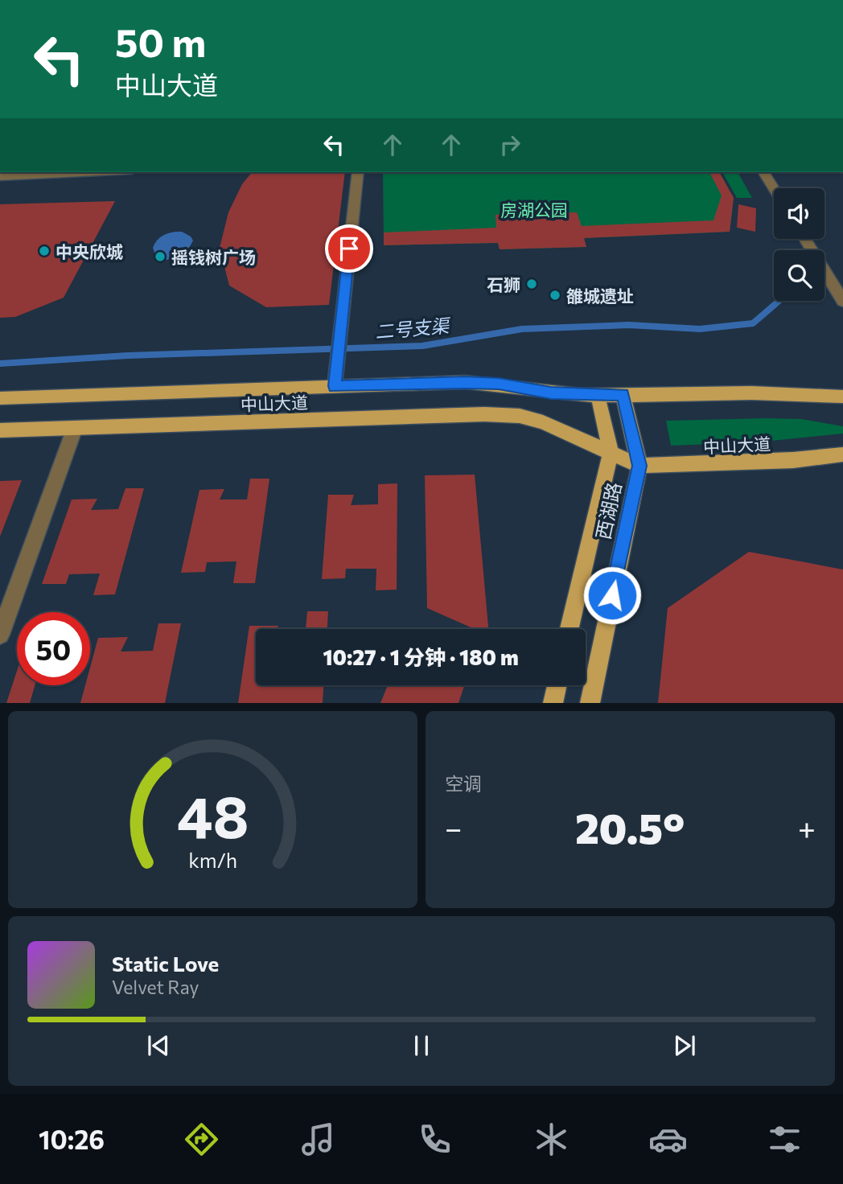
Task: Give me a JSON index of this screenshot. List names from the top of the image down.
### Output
{
  "streets": {
    "main road": ["中山大道", "西湖路"]
  },
  "crossings": [
    ["中山大道", "西湖路"]
  ],
  "water": ["二号支渠"],
  "parks": ["房湖公园"],
  "places": [
    "中央欣城",
    "摇钱树广场",
    "石狮",
    "雒城遗址"
  ],
  "page": {
    "turn": ["50 m", "中山大道"],
    "limit": "50",
    "trip": "10:27 · 1 分钟 · 180 m",
    "tile": "空调",
    "heat": ["−", "20.5°", "+"],
    "song": ["Static Love", "Velvet Ray"],
    "tabs": "10:26",
    "gauge": ["48", "km/h"]
  }
}
